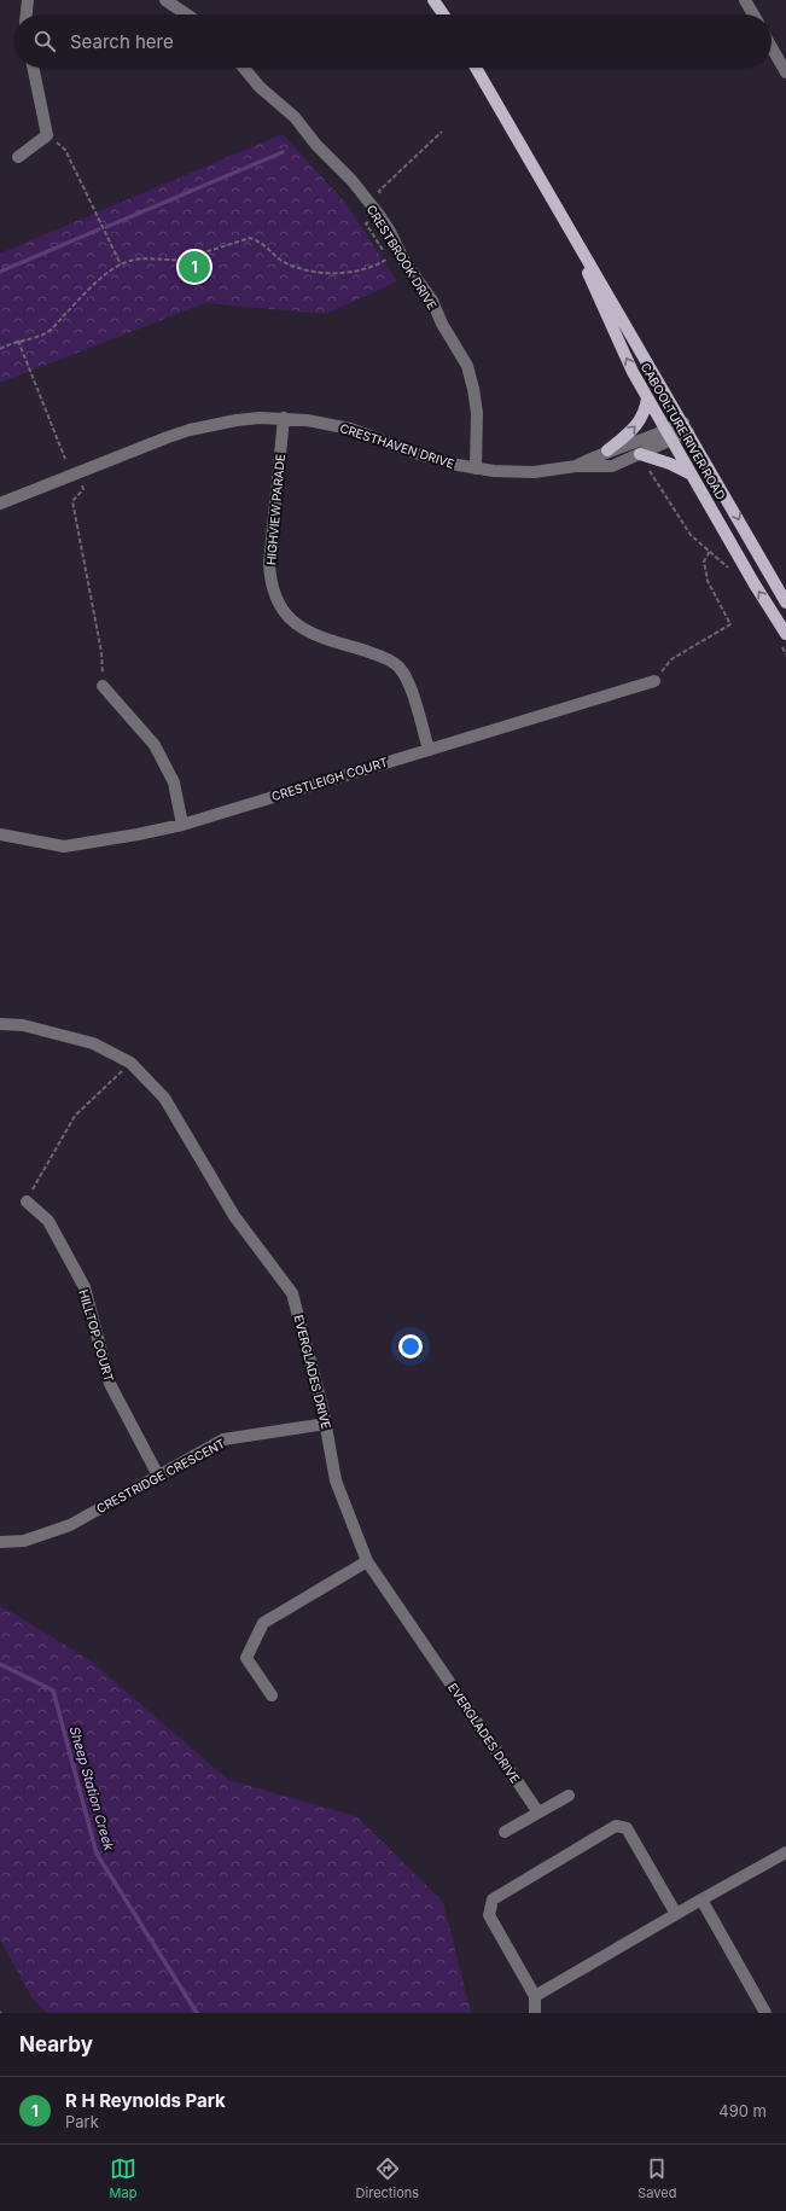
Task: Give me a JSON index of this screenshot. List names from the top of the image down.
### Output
{
  "streets": {
    "main road": ["CABOOLTURE RIVER ROAD"],
    "street": [
      "CRESTBROOK DRIVE",
      "CRESTHAVEN DRIVE",
      "HIGHVIEW PARADE",
      "CRESTLEIGH COURT",
      "HILLTOP COURT",
      "EVERGLADES DRIVE",
      "CRESTRIDGE CRESCENT"
    ]
  },
  "crossings": [
    ["CRESTBROOK DRIVE", "CRESTHAVEN DRIVE"],
    ["CABOOLTURE RIVER ROAD", "CRESTHAVEN DRIVE"],
    ["CRESTHAVEN DRIVE", "HIGHVIEW PARADE"],
    ["HIGHVIEW PARADE", "CRESTLEIGH COURT"],
    ["HILLTOP COURT", "CRESTRIDGE CRESCENT"],
    ["EVERGLADES DRIVE", "CRESTRIDGE CRESCENT"]
  ],
  "water": ["Sheep Station Creek"],
  "page": {
    "search": "Search here",
    "pins": "1",
    "heading": "Nearby",
    "list": [
      {
        "mark": "1",
        "name": "R H Reynolds Park",
        "note": "Park",
        "value": "490 m"
      }
    ],
    "nav": ["Map", "Directions", "Saved"]
  }
}
